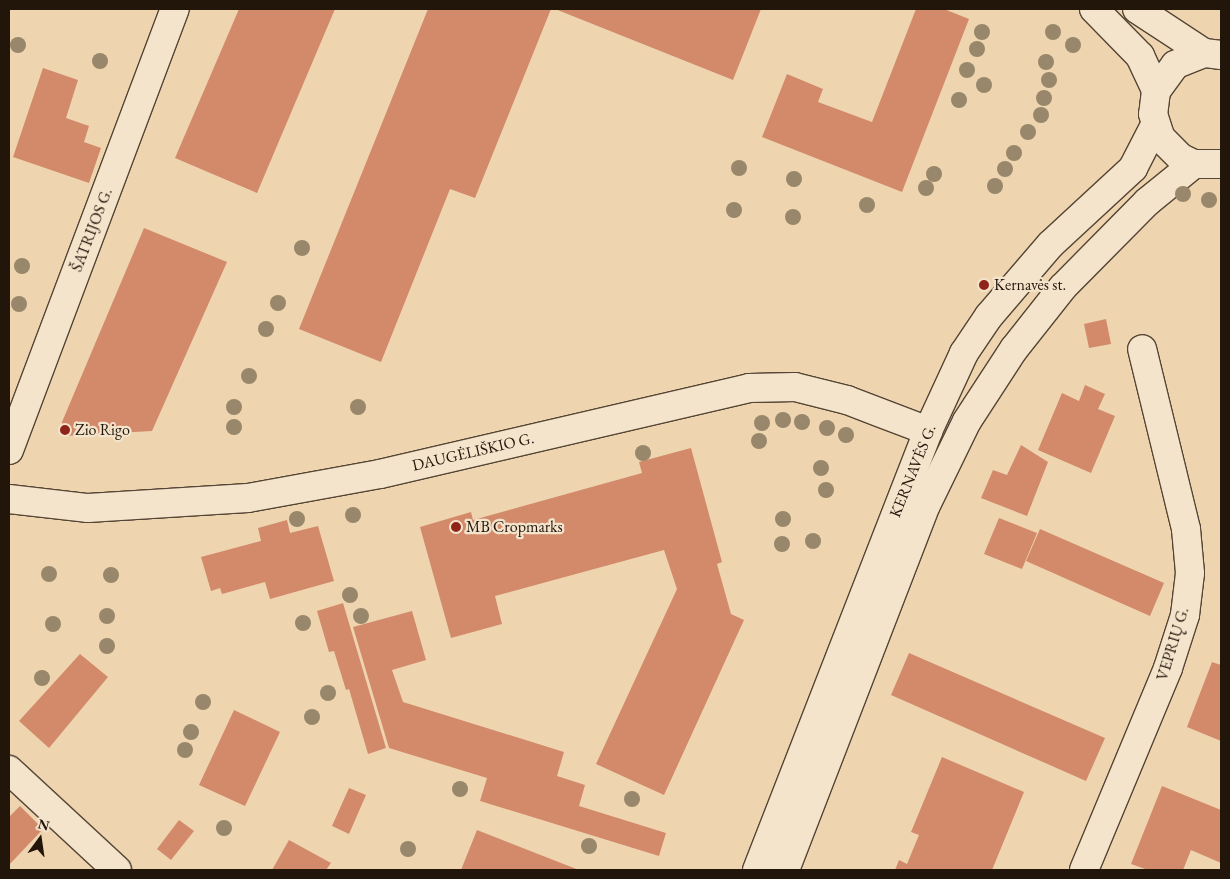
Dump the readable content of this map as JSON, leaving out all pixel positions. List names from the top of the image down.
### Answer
{
  "streets": {
    "street": [
      "ŠATRIJOS G.",
      "DAUGĖLIŠKIO G.",
      "KERNAVĖS G.",
      "VEPRIŲ G."
    ]
  },
  "crossings": [
    ["DAUGĖLIŠKIO G.", "KERNAVĖS G."]
  ],
  "places": ["Kernavės st.", "Zio Rigo", "MB Cropmarks"],
  "north": "top"
}
